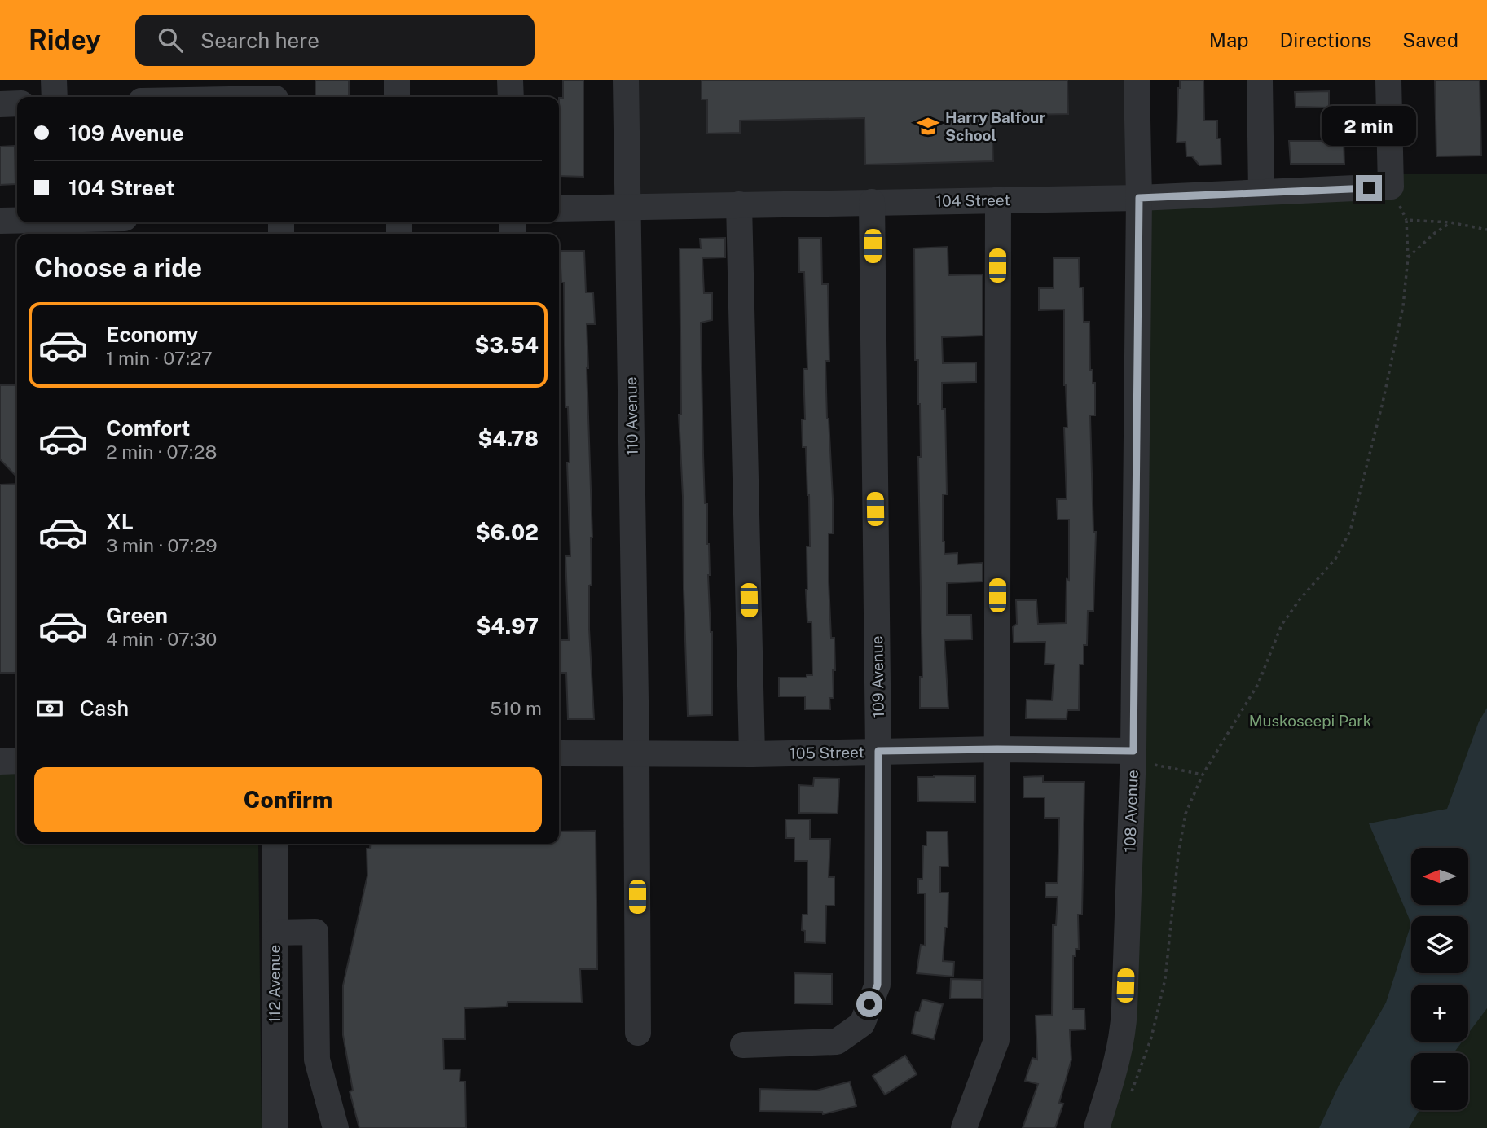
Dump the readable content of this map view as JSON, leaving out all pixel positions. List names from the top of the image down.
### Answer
{
  "streets": {
    "street": [
      "104 Street",
      "110 Avenue",
      "109 Avenue",
      "105 Street",
      "108 Avenue",
      "112 Avenue"
    ]
  },
  "crossings": [
    ["104 Street", "110 Avenue"],
    ["104 Street", "109 Avenue"],
    ["104 Street", "108 Avenue"],
    ["110 Avenue", "105 Street"],
    ["109 Avenue", "105 Street"],
    ["105 Street", "108 Avenue"]
  ],
  "parks": ["Muskoseepi Park"],
  "places": {
    "school or university": ["Harry Balfour School"]
  },
  "north": "left",
  "page": {
    "header": "Ridey",
    "search": "Search here",
    "nav": ["Map", "Directions", "Saved"],
    "banner": ["109 Avenue", "104 Street"],
    "bubble": "2 min",
    "heading": "Choose a ride",
    "list": [
      {
        "name": "Economy",
        "note": "1 min · 07:27",
        "value": "$3.54"
      },
      {
        "name": "Comfort",
        "note": "2 min · 07:28",
        "value": "$4.78"
      },
      {
        "name": "XL",
        "note": "3 min · 07:29",
        "value": "$6.02"
      },
      {
        "name": "Green",
        "note": "4 min · 07:30",
        "value": "$4.97"
      }
    ],
    "pay": ["Cash", "510 m"],
    "buttons": "Confirm",
    "map_buttons": ["+", "−"]
  }
}
